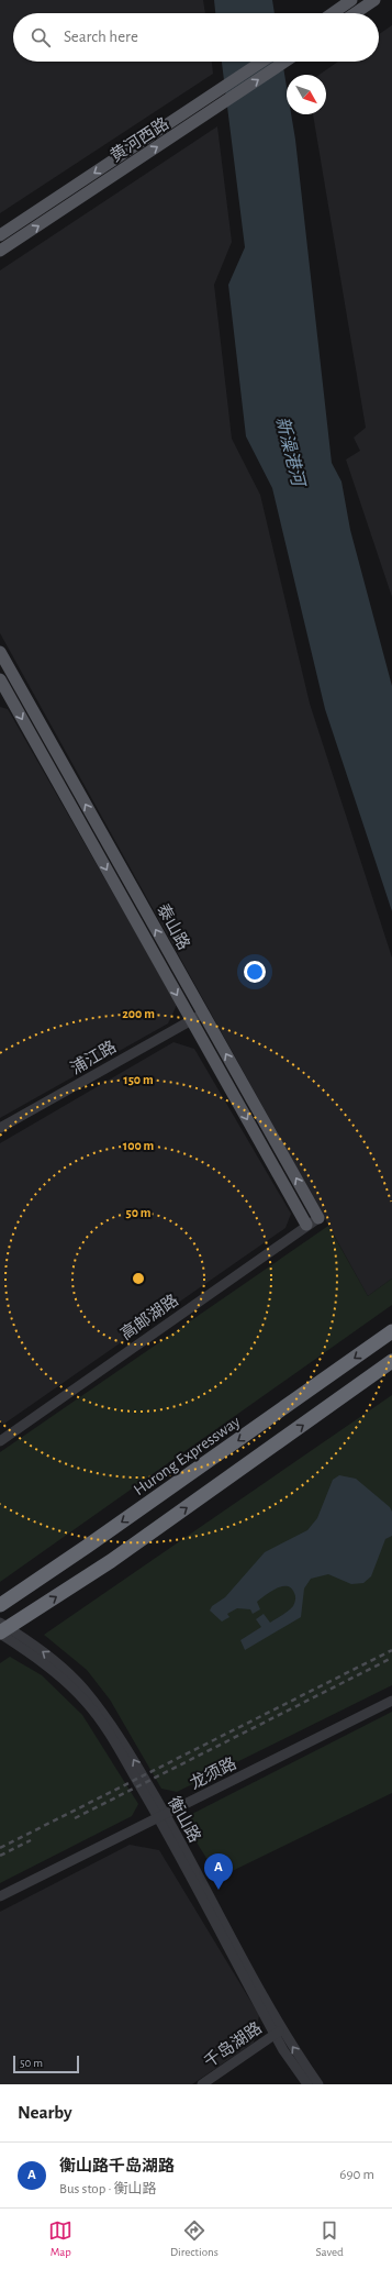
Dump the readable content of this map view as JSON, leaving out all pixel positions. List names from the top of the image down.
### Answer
{
  "streets": {
    "highway": ["Hurong Expressway"],
    "main road": ["黄河西路", "泰山路"],
    "street": [
      "浦江路",
      "高邮湖路",
      "龙须路",
      "衡山路",
      "千岛湖路"
    ]
  },
  "crossings": [
    ["泰山路", "浦江路"],
    ["泰山路", "高邮湖路"],
    ["龙须路", "衡山路"],
    ["衡山路", "千岛湖路"]
  ],
  "water": ["新澡港河"],
  "scale_bar": "50 m",
  "north": "bottom right",
  "page": {
    "search": "Search here",
    "pins": "A",
    "scale": "50 m",
    "heading": "Nearby",
    "list": [
      {
        "mark": "A",
        "name": "衡山路千岛湖路",
        "note": "Bus stop · 衡山路",
        "value": "690 m"
      }
    ],
    "nav": ["Map", "Directions", "Saved"]
  },
  "rings": [
    "200 m",
    "150 m",
    "100 m",
    "50 m"
  ]
}
